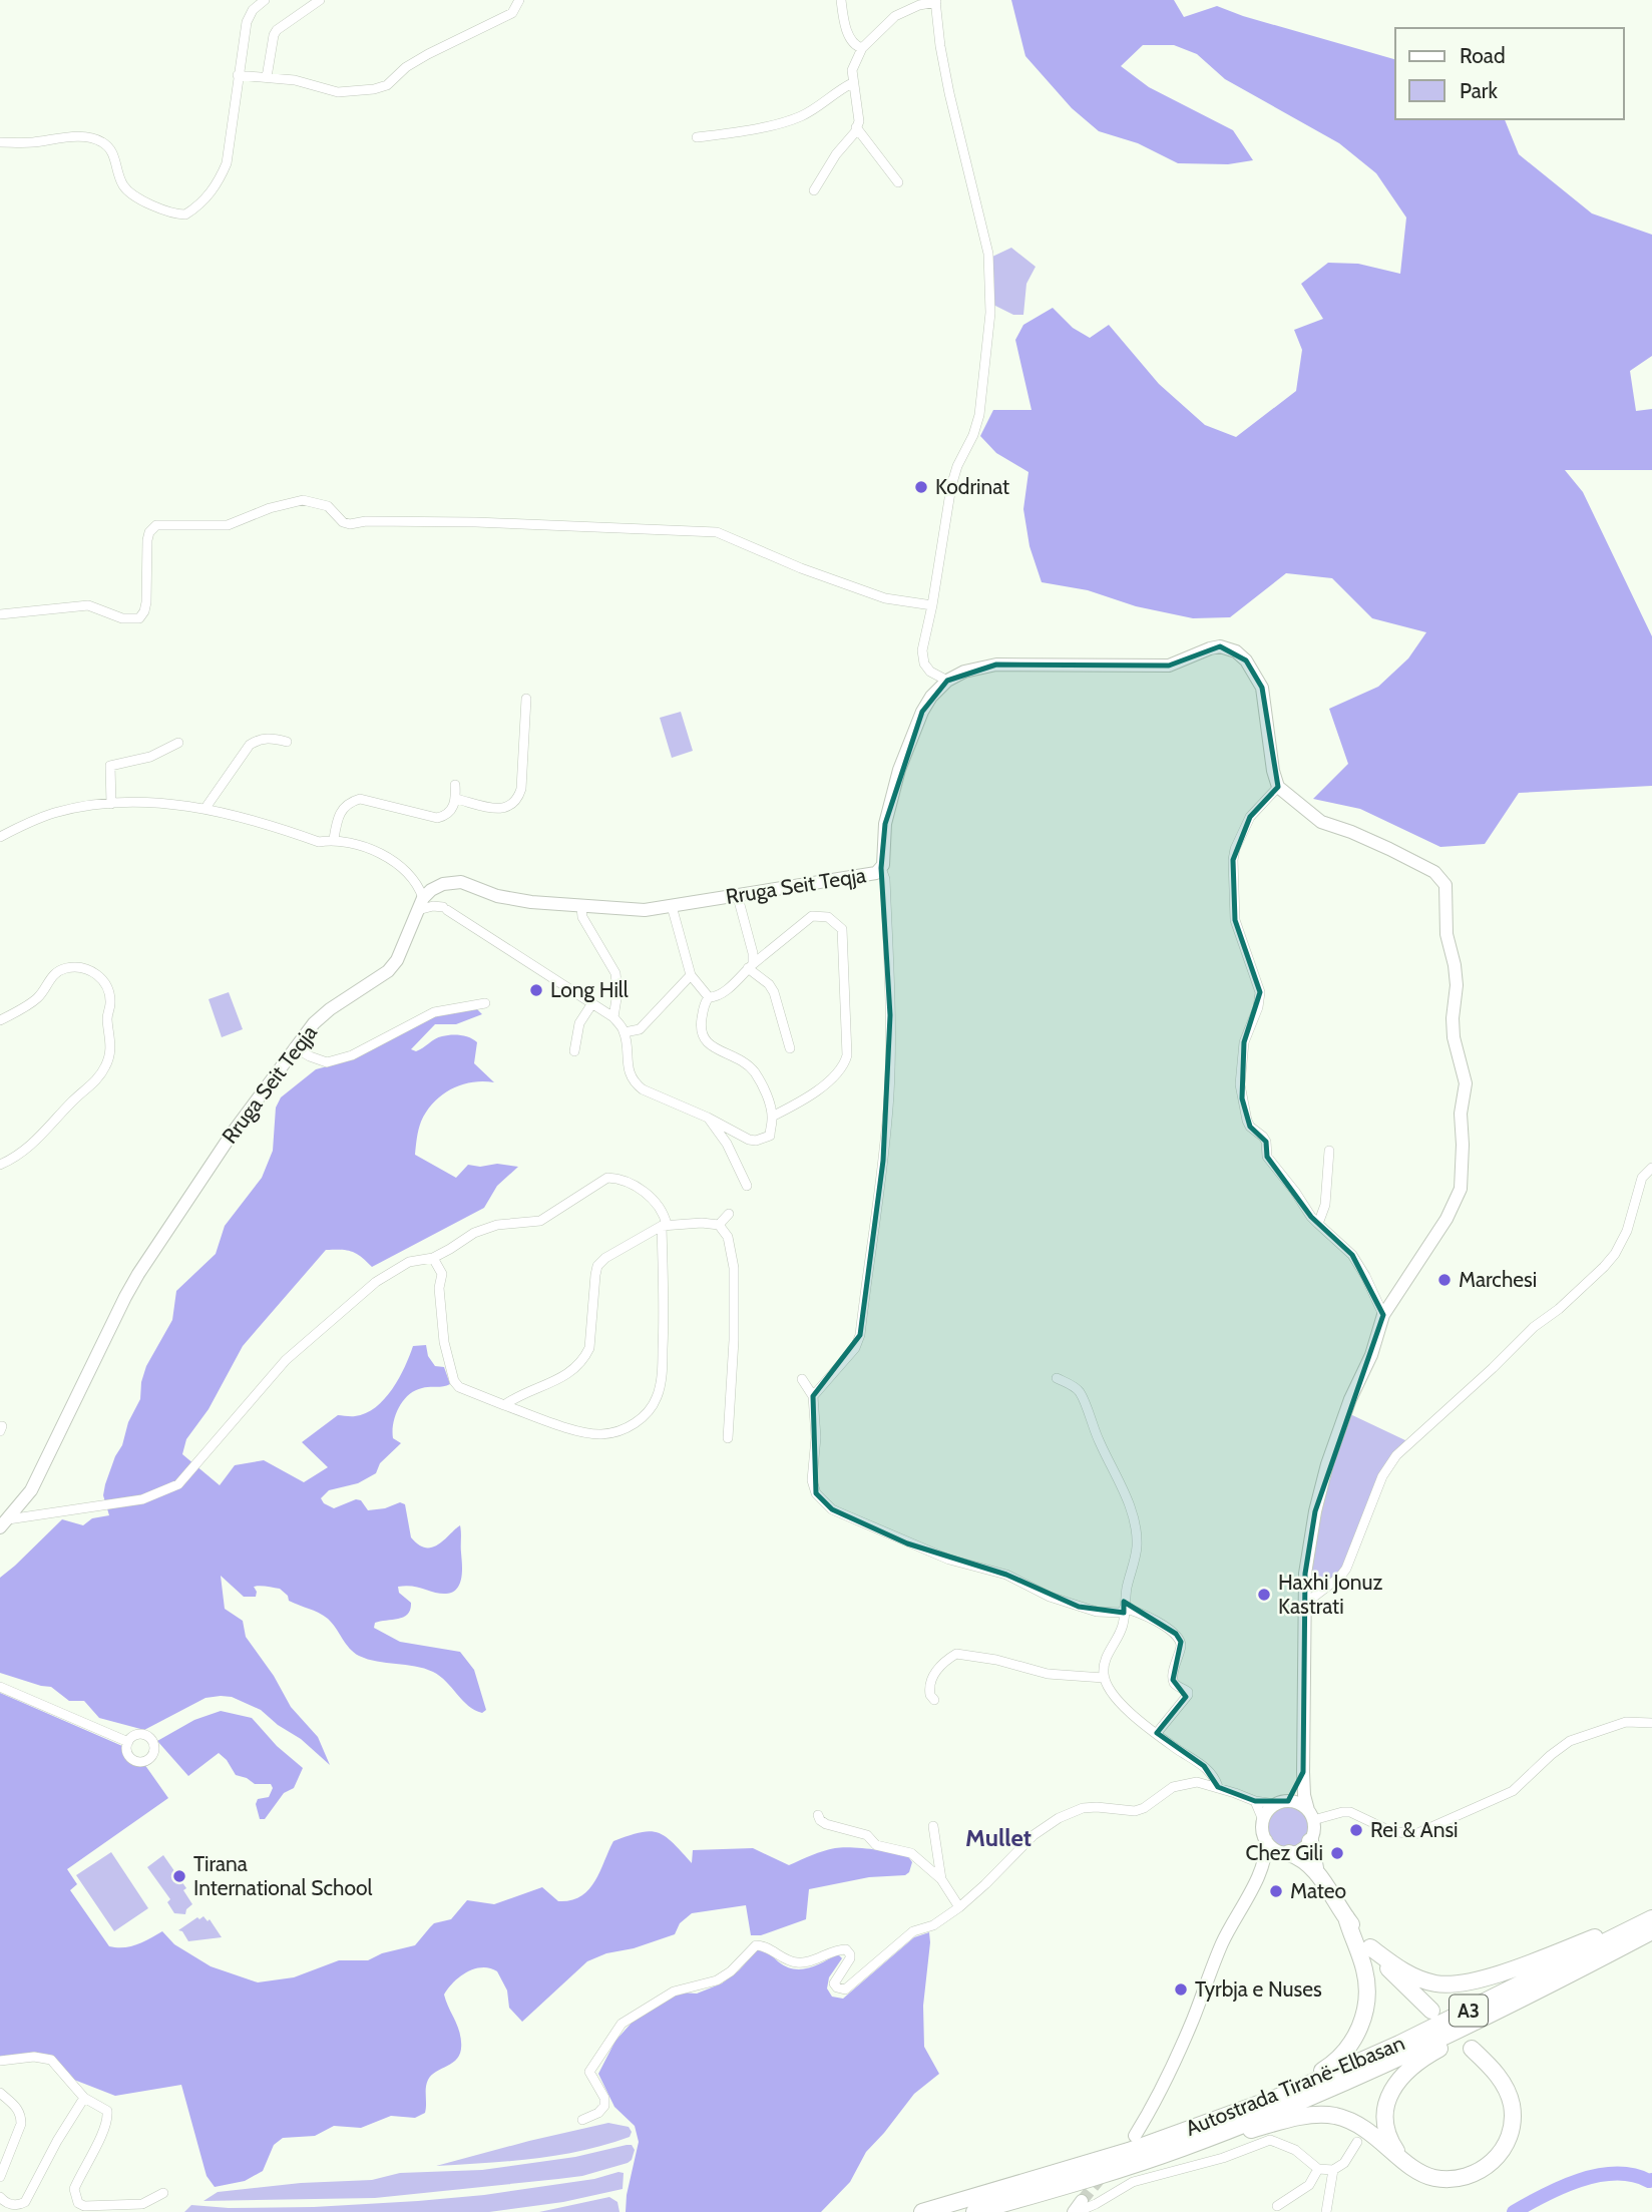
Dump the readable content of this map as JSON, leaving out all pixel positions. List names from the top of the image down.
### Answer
{
  "streets": {
    "highway": ["A3", "Autostrada Tiranë-Elbasan"],
    "main road": ["Rruga Seit Teqja"]
  },
  "crossings": [
    ["A3", "Autostrada Tiranë-Elbasan"]
  ],
  "districts": ["Mullet"],
  "places": [
    "Kodrinat",
    "Long Hill",
    "Marchesi",
    "Haxhi Jonuz Kastrati",
    "Rei & Ansi",
    "Chez Gili",
    "Tirana International School",
    "Mateo",
    "Tyrbja e Nuses"
  ],
  "legend": ["Road", "Park"]
}
